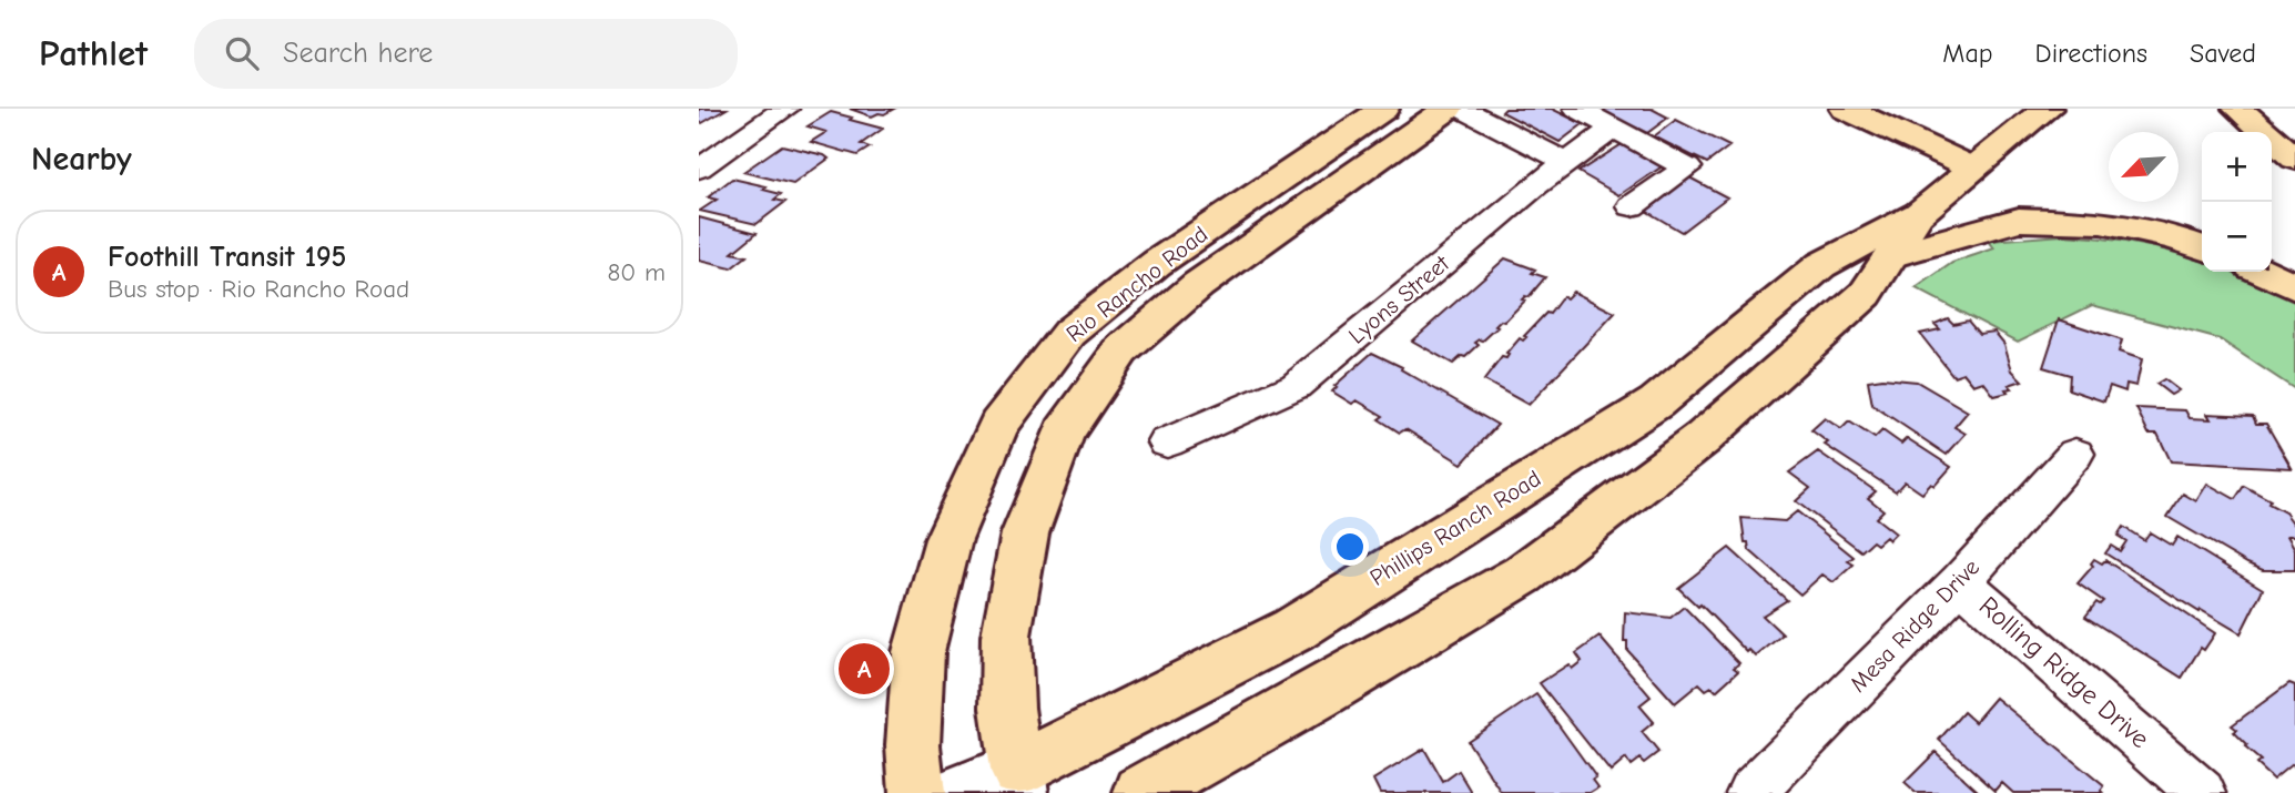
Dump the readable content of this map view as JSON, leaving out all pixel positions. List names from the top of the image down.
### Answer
{
  "streets": {
    "main road": ["Rio Rancho Road", "Phillips Ranch Road"],
    "street": ["Lyons Street", "Mesa Ridge Drive", "Rolling Ridge Drive"]
  },
  "crossings": [
    ["Rio Rancho Road", "Phillips Ranch Road"],
    ["Mesa Ridge Drive", "Rolling Ridge Drive"]
  ],
  "north": "bottom left",
  "page": {
    "header": "Pathlet",
    "search": "Search here",
    "nav": ["Map", "Directions", "Saved"],
    "heading": "Nearby",
    "map_buttons": ["+", "−"],
    "list": [
      {
        "mark": "A",
        "name": "Foothill Transit 195",
        "note": "Bus stop · Rio Rancho Road",
        "value": "80 m"
      }
    ],
    "pins": "A"
  }
}
